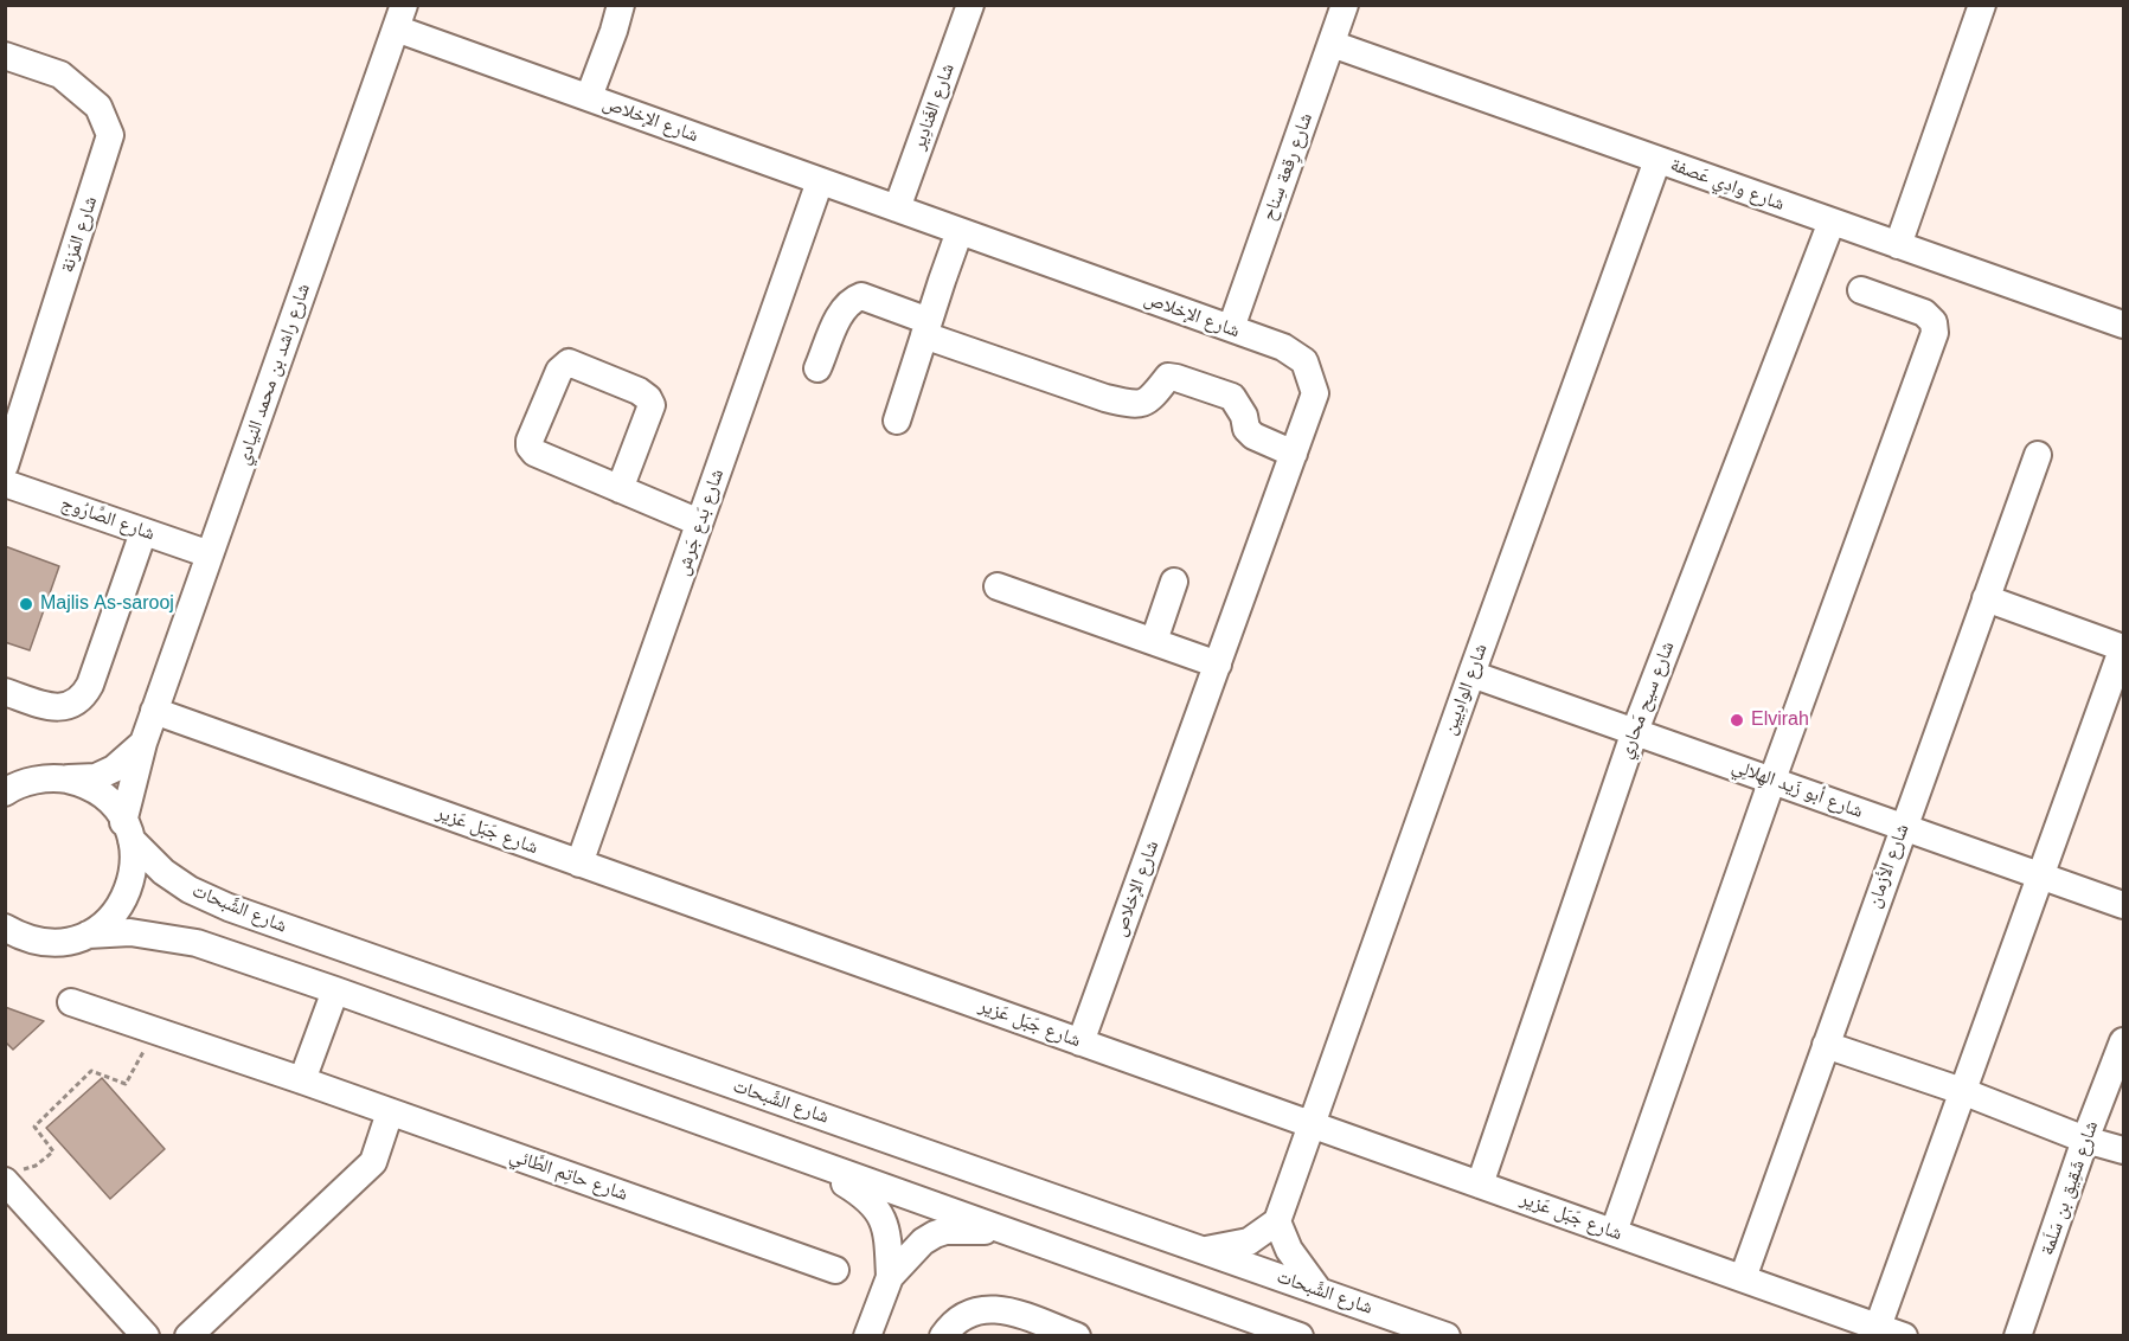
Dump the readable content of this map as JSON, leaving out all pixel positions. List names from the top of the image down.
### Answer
{
  "streets": {
    "street": [
      "شارع الغَنادِير",
      "شارع الإخلاص",
      "شارع رِقعة سِناح",
      "شارع وادِي عَصفة",
      "شارع المَزنة",
      "شارع راشد بن محمد النيادي",
      "شارع الصَّارُوج",
      "شارع بَدع جَرش",
      "شارع الوادِيين",
      "شارع سيح مَحاري",
      "شارع أبو زَيد الهِلالِي",
      "شارع جَبَل عَزير",
      "شارع الأزمان",
      "شارع الشَّبحات",
      "شارع حاتِم الطَّائي",
      "شارع شَقِيق بن سَلَمة"
    ]
  },
  "crossings": [
    ["شارع الغَنادِير", "شارع الإخلاص"],
    ["شارع الإخلاص", "شارع رِقعة سِناح"],
    ["شارع الإخلاص", "شارع راشد بن محمد النيادي"],
    ["شارع الإخلاص", "شارع بَدع جَرش"],
    ["شارع الإخلاص", "شارع جَبَل عَزير"],
    ["شارع رِقعة سِناح", "شارع وادِي عَصفة"],
    ["شارع وادِي عَصفة", "شارع الوادِيين"],
    ["شارع وادِي عَصفة", "شارع سيح مَحاري"],
    ["شارع راشد بن محمد النيادي", "شارع الصَّارُوج"],
    ["شارع راشد بن محمد النيادي", "شارع جَبَل عَزير"],
    ["شارع راشد بن محمد النيادي", "شارع الشَّبحات"],
    ["شارع بَدع جَرش", "شارع جَبَل عَزير"],
    ["شارع الوادِيين", "شارع أبو زَيد الهِلالِي"],
    ["شارع الوادِيين", "شارع جَبَل عَزير"],
    ["شارع سيح مَحاري", "شارع أبو زَيد الهِلالِي"],
    ["شارع سيح مَحاري", "شارع جَبَل عَزير"],
    ["شارع أبو زَيد الهِلالِي", "شارع الأزمان"],
    ["شارع جَبَل عَزير", "شارع الأزمان"]
  ],
  "places": ["Majlis As-sarooj", "Elvirah"]
}
